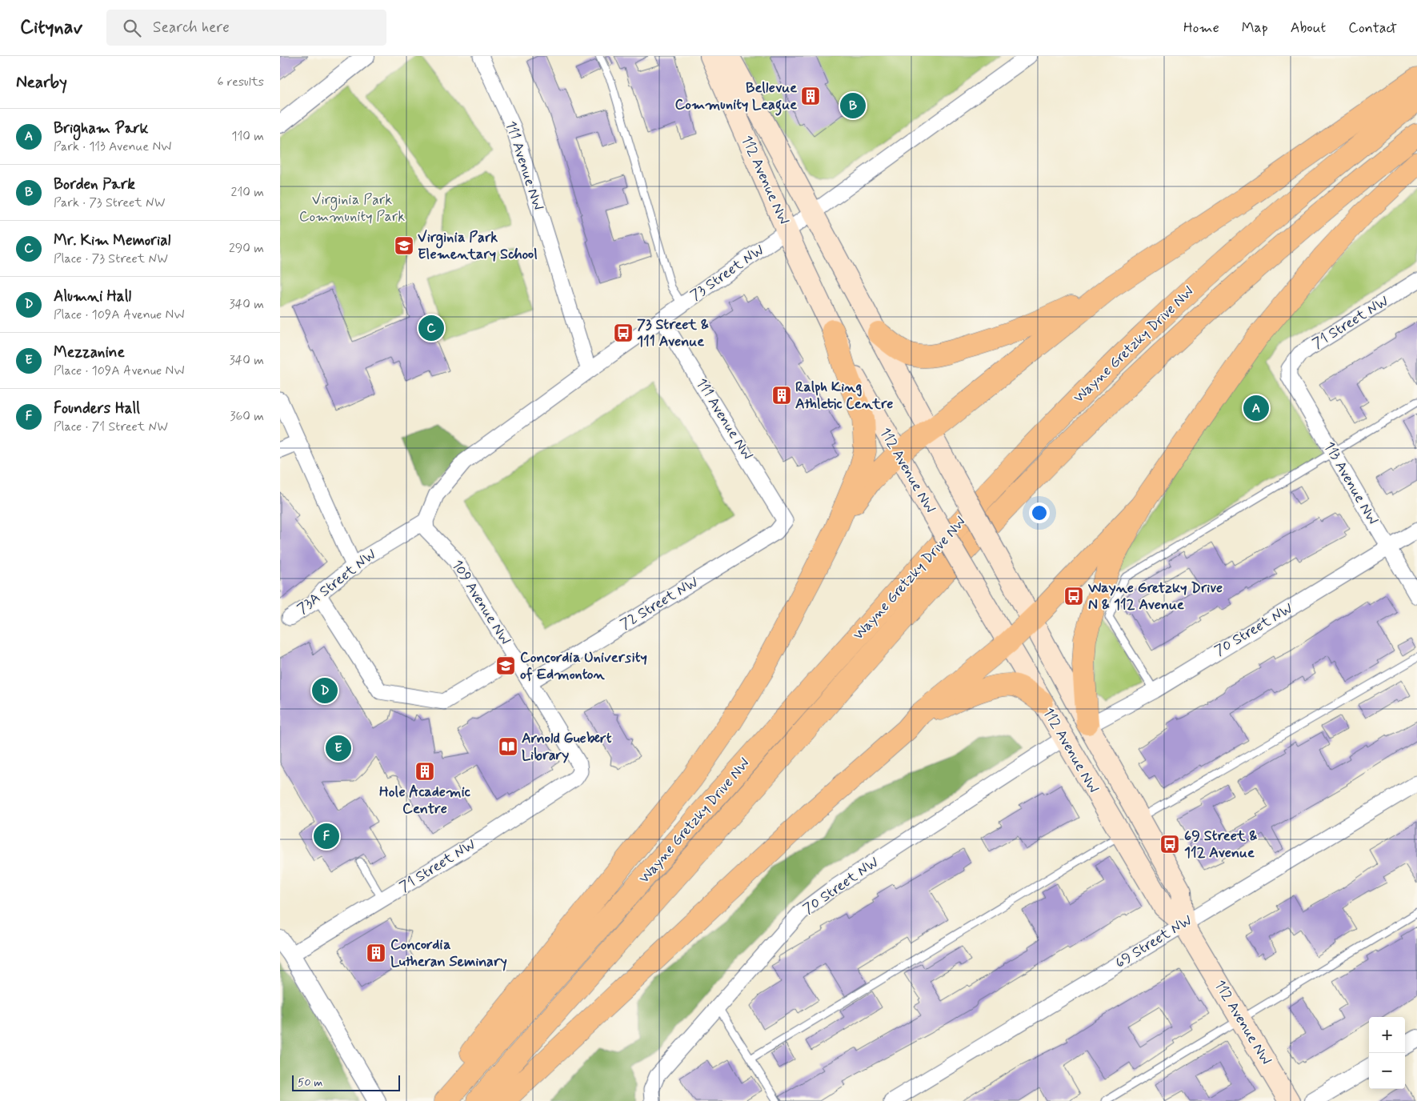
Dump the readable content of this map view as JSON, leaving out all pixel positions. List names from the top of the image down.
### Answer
{
  "streets": {
    "main road": ["112 Avenue NW", "Wayne Gretzky Drive NW"],
    "street": [
      "111 Avenue NW",
      "73 Street NW",
      "71 Street NW",
      "113 Avenue NW",
      "73A Street NW",
      "109 Avenue NW",
      "72 Street NW",
      "70 Street NW",
      "69 Street NW"
    ]
  },
  "crossings": [
    ["111 Avenue NW", "73 Street NW"],
    ["111 Avenue NW", "72 Street NW"],
    ["112 Avenue NW", "73 Street NW"],
    ["112 Avenue NW", "70 Street NW"],
    ["112 Avenue NW", "69 Street NW"],
    ["73 Street NW", "73A Street NW"],
    ["73 Street NW", "109 Avenue NW"],
    ["71 Street NW", "113 Avenue NW"],
    ["71 Street NW", "109 Avenue NW"],
    ["113 Avenue NW", "70 Street NW"],
    ["73A Street NW", "109 Avenue NW"],
    ["109 Avenue NW", "72 Street NW"]
  ],
  "parks": ["Virginia Park Community Park"],
  "places": {
    "building": [
      "Bellevue Community League",
      "Ralph King Athletic Centre",
      "Hole Academic Centre",
      "Concordia Lutheran Seminary"
    ],
    "school or university": ["Virginia Park Elementary School", "Concordia University of Edmonton"],
    "bus stop": ["73 Street & 111 Avenue", "Wayne Gretzky Drive N & 112 Avenue", "69 Street & 112 Avenue"],
    "library": ["Arnold Guebert Library"]
  },
  "scale_bar": "50 m",
  "page": {
    "header": "Citynav",
    "search": "Search here",
    "nav": [
      "Home",
      "Map",
      "About",
      "Contact"
    ],
    "heading": ["Nearby", "6 results"],
    "pins": [
      "B",
      "C",
      "A",
      "D",
      "E",
      "F"
    ],
    "list": [
      {
        "mark": "A",
        "name": "Brigham Park",
        "note": "Park · 113 Avenue NW",
        "value": "110 m"
      },
      {
        "mark": "B",
        "name": "Borden Park",
        "note": "Park · 73 Street NW",
        "value": "210 m"
      },
      {
        "mark": "C",
        "name": "Mr. Kim Memorial",
        "note": "Place · 73 Street NW",
        "value": "290 m"
      },
      {
        "mark": "D",
        "name": "Alumni Hall",
        "note": "Place · 109A Avenue NW",
        "value": "340 m"
      },
      {
        "mark": "E",
        "name": "Mezzanine",
        "note": "Place · 109A Avenue NW",
        "value": "340 m"
      },
      {
        "mark": "F",
        "name": "Founders Hall",
        "note": "Place · 71 Street NW",
        "value": "360 m"
      }
    ],
    "map_buttons": ["+", "−"],
    "scale": "50 m"
  }
}
